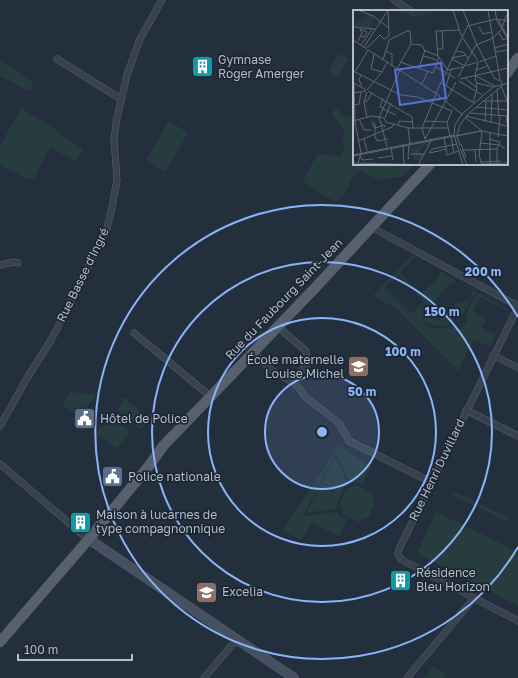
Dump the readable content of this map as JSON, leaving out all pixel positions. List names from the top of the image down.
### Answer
{
  "streets": {
    "main road": ["Rue du Faubourg Saint-Jean"],
    "street": ["Rue Basse d'Ingré", "Rue Henri Duvillard"]
  },
  "places": {
    "building": ["Gymnase Roger Amerger", "Maison à lucarnes de type compagnonnique", "Résidence Bleu Horizon"],
    "school or university": ["École maternelle Louise Michel", "Excelia"],
    "public building": ["Hôtel de Police", "Police nationale"]
  },
  "scale_bar": "100 m",
  "rings": [
    "200 m",
    "150 m",
    "100 m",
    "50 m"
  ]
}
